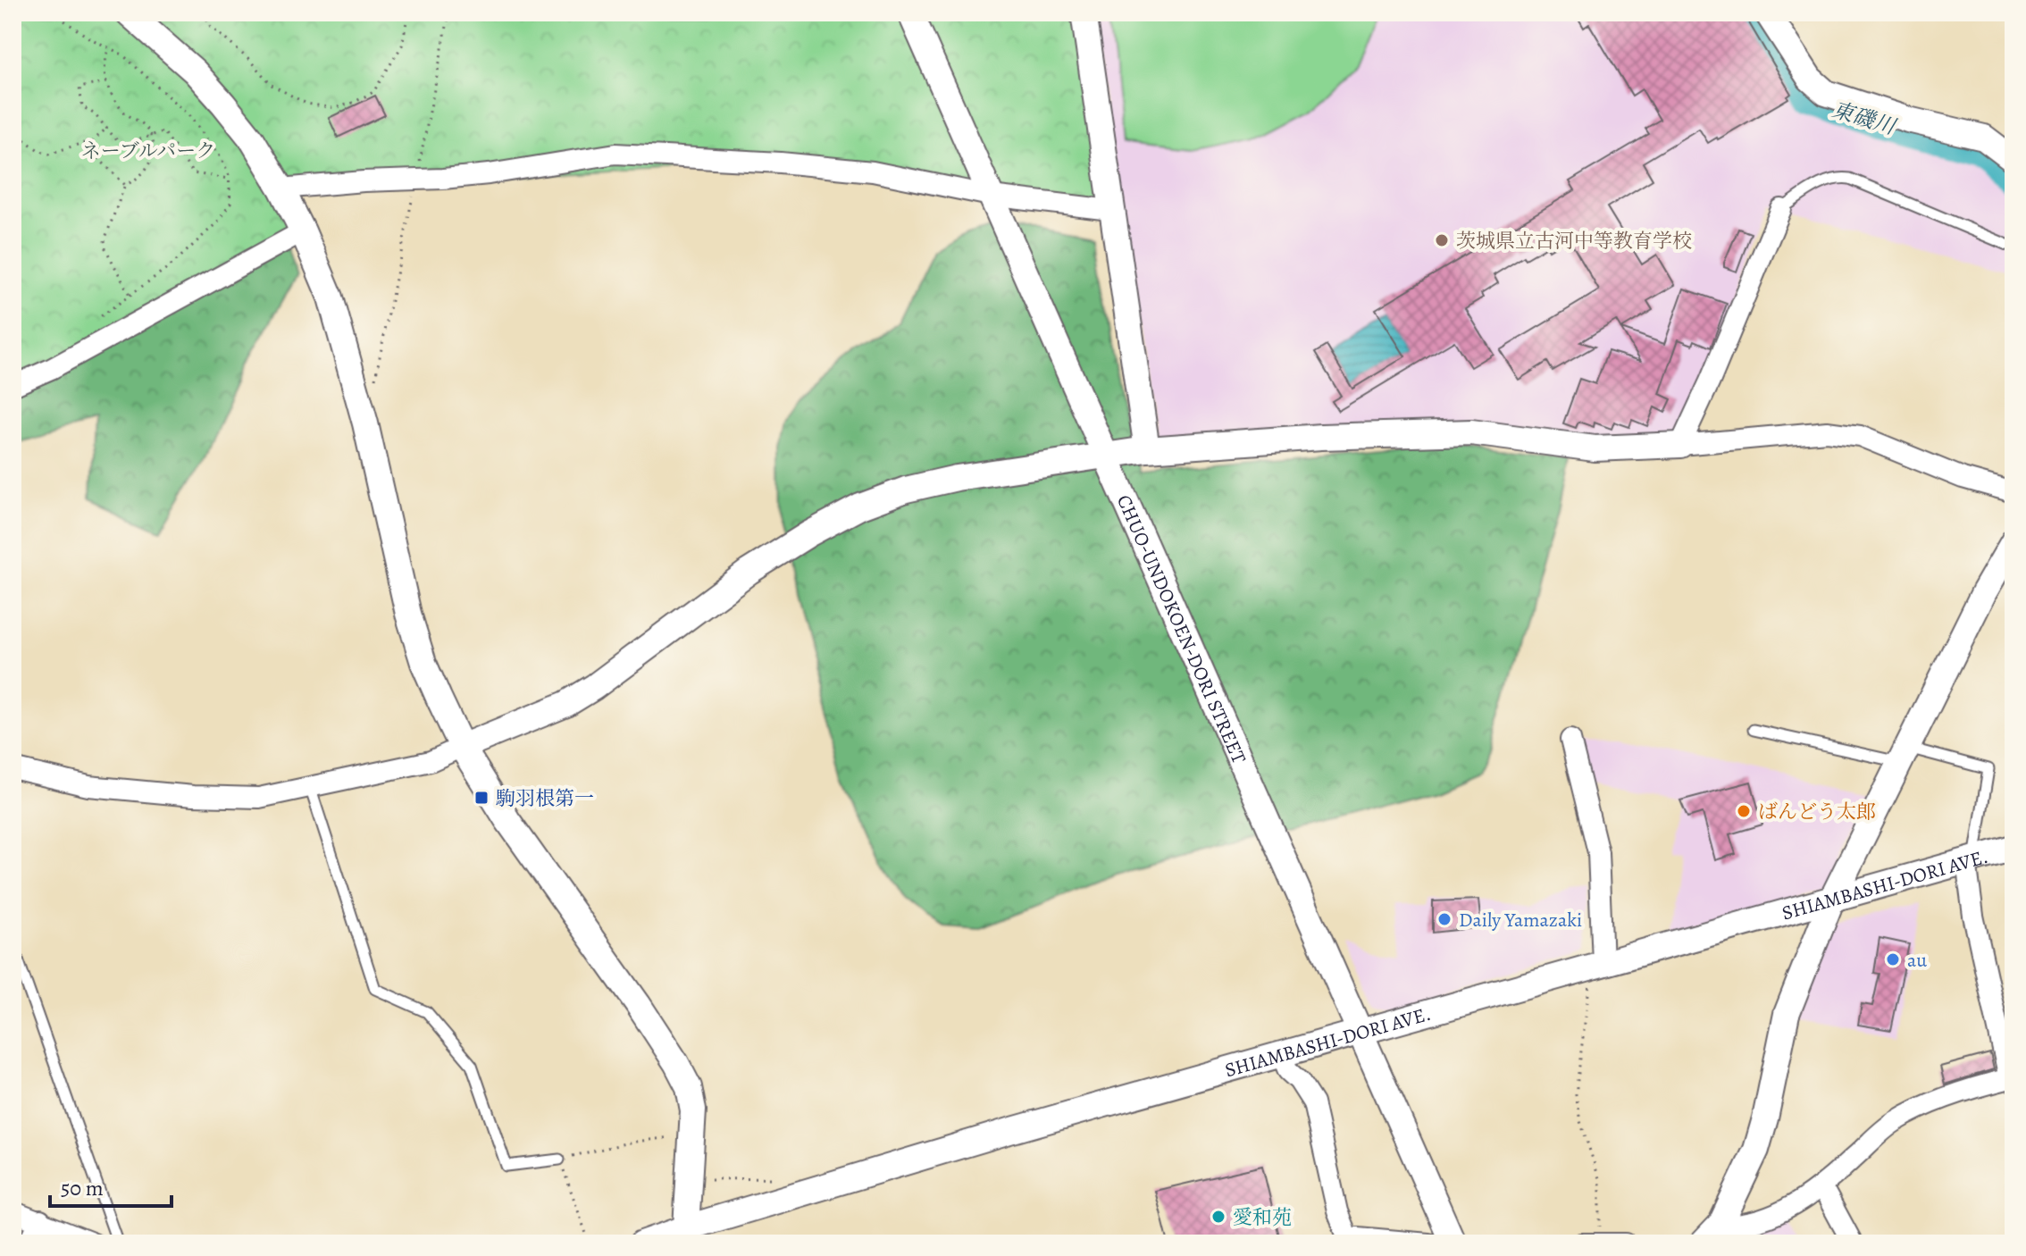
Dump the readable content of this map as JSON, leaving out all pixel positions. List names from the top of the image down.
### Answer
{
  "streets": {
    "street": ["CHUO-UNDOKOEN-DORI STREET", "SHIAMBASHI-DORI AVE."]
  },
  "crossings": [
    ["CHUO-UNDOKOEN-DORI STREET", "SHIAMBASHI-DORI AVE."]
  ],
  "water": ["東磯川"],
  "parks": ["ネーブルパーク"],
  "places": {
    "other": [
      "茨城県立古河中等教育学校",
      "ばんどう太郎",
      "Daily Yamazaki",
      "au",
      "愛和苑"
    ],
    "transit": ["駒羽根第一"]
  },
  "scale_bar": "50 m"
}
